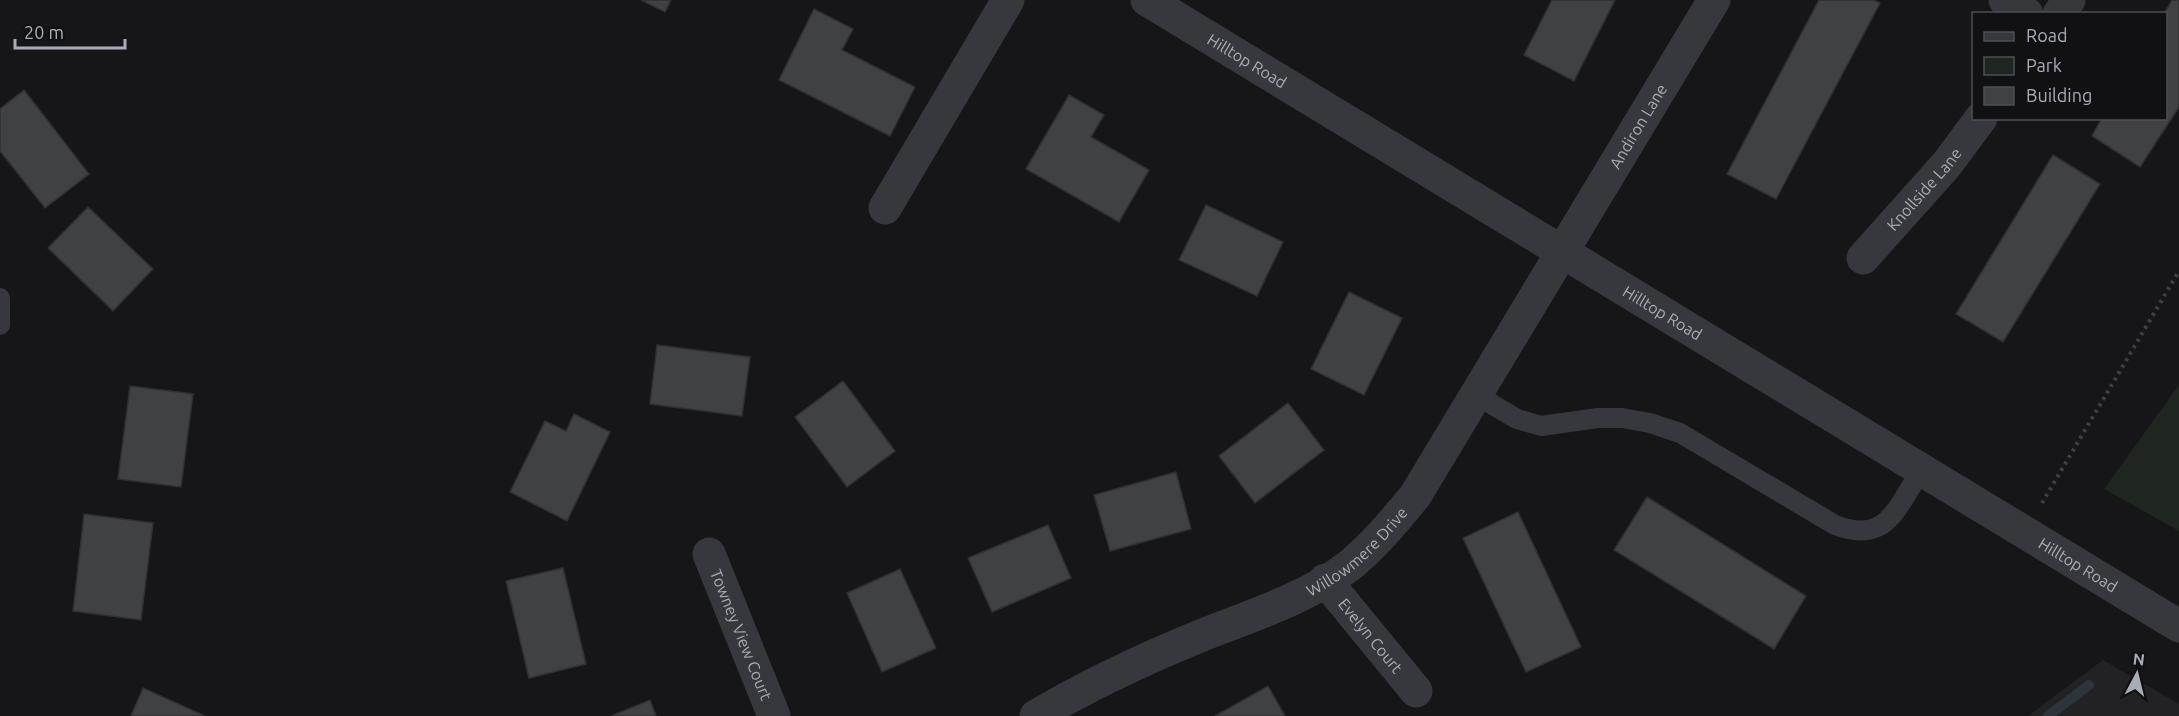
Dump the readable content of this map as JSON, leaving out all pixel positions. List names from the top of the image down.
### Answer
{
  "streets": {
    "street": [
      "Hilltop Road",
      "Andiron Lane",
      "Knollside Lane",
      "Willowmere Drive",
      "Towney View Court",
      "Evelyn Court"
    ]
  },
  "crossings": [
    ["Hilltop Road", "Andiron Lane"],
    ["Hilltop Road", "Willowmere Drive"],
    ["Andiron Lane", "Willowmere Drive"],
    ["Willowmere Drive", "Evelyn Court"]
  ],
  "legend": ["Road", "Park", "Building"],
  "scale_bar": "20 m",
  "north": "top"
}
